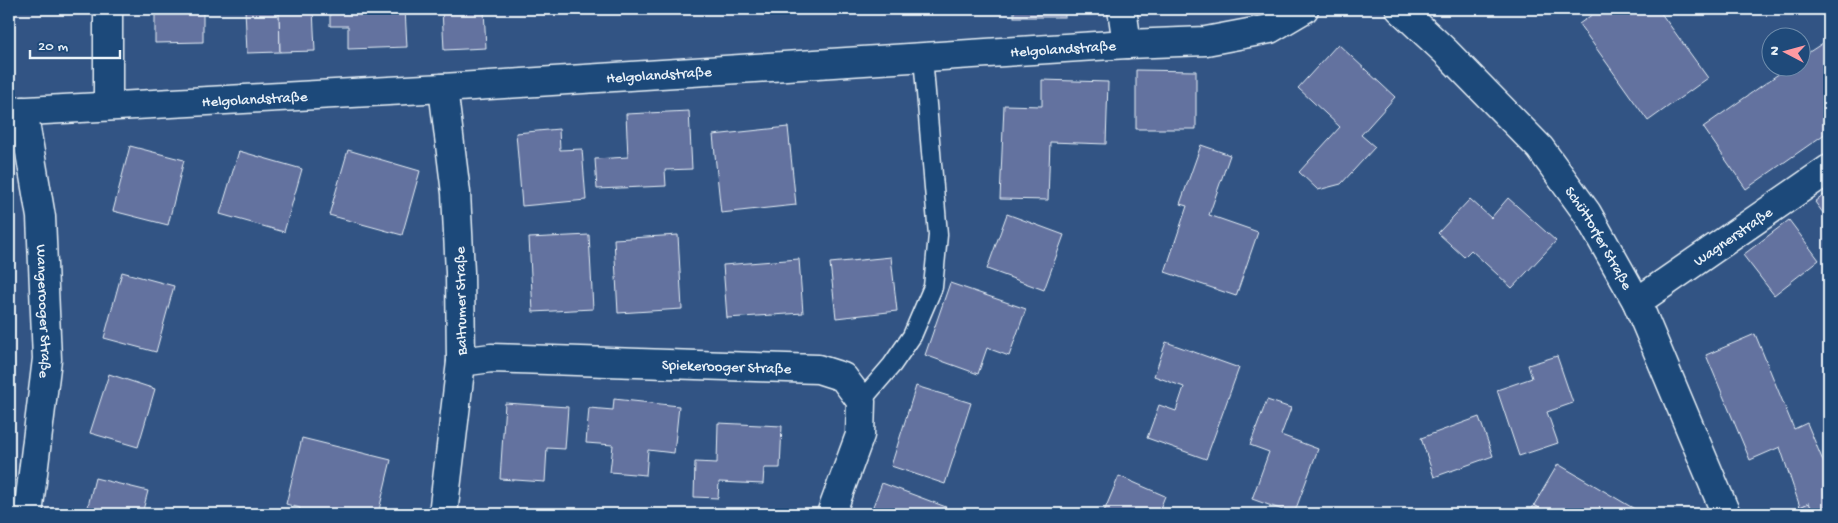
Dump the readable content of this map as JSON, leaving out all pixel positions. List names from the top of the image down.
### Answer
{
  "streets": {
    "street": [
      "Helgolandstraße",
      "Wagnerstraße",
      "Schüttorfer Straße",
      "Baltrumer Straße",
      "Wangerooger Straße",
      "Spiekerooger Straße"
    ]
  },
  "crossings": [
    ["Helgolandstraße", "Baltrumer Straße"],
    ["Helgolandstraße", "Wangerooger Straße"],
    ["Wagnerstraße", "Schüttorfer Straße"],
    ["Baltrumer Straße", "Spiekerooger Straße"]
  ],
  "scale_bar": "20 m",
  "north": "left"
}
